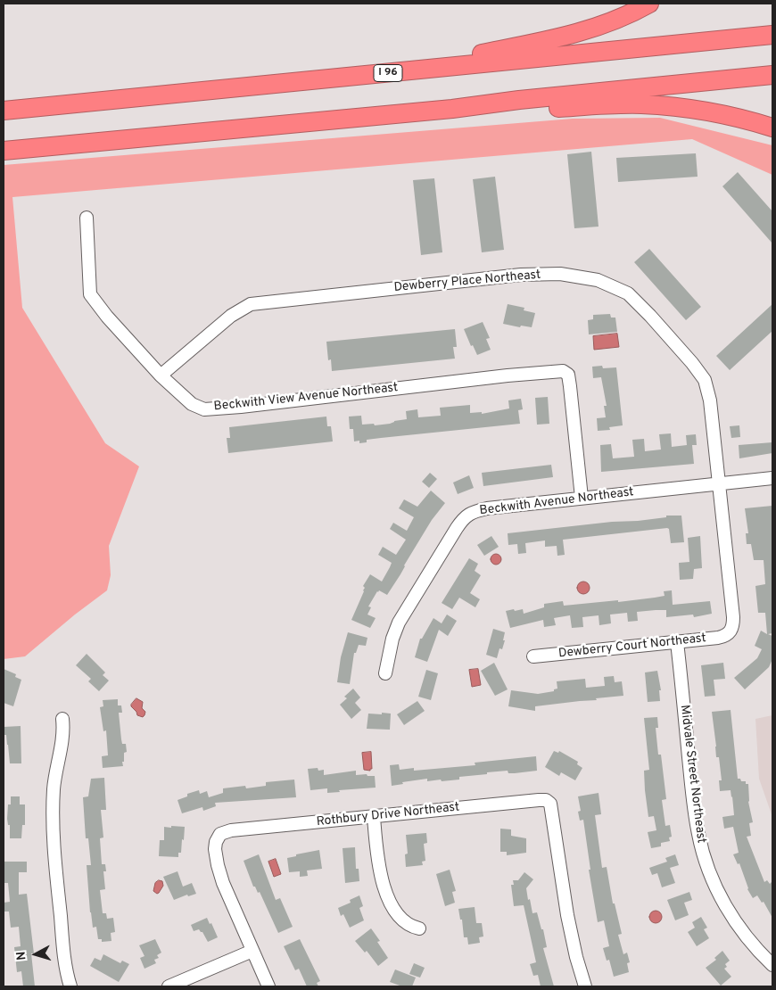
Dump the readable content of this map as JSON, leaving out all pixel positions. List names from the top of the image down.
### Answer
{
  "streets": {
    "highway": ["I 96"],
    "street": [
      "Dewberry Place Northeast",
      "Beckwith View Avenue Northeast",
      "Beckwith Avenue Northeast",
      "Dewberry Court Northeast",
      "Midvale Street Northeast",
      "Rothbury Drive Northeast"
    ]
  },
  "crossings": [
    ["Dewberry Place Northeast", "Beckwith View Avenue Northeast"],
    ["Dewberry Place Northeast", "Beckwith Avenue Northeast"],
    ["Dewberry Place Northeast", "Dewberry Court Northeast"],
    ["Beckwith View Avenue Northeast", "Beckwith Avenue Northeast"],
    ["Dewberry Court Northeast", "Midvale Street Northeast"]
  ],
  "north": "left"
}
